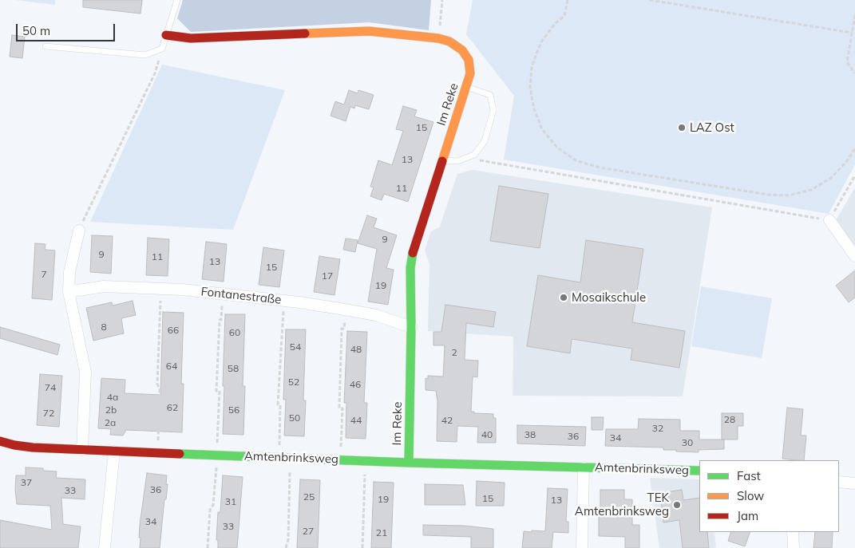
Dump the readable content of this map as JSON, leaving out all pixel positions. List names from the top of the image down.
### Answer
{
  "streets": {
    "street": ["Im Reke", "Fontanestraße", "Amtenbrinksweg"]
  },
  "crossings": [
    ["Im Reke", "Fontanestraße"],
    ["Im Reke", "Amtenbrinksweg"]
  ],
  "places": ["LAZ Ost", "Mosaikschule", "TEK Amtenbrinksweg"],
  "house_numbers": [
    "15",
    "13",
    "11",
    "9",
    "9",
    "11",
    "13",
    "15",
    "7",
    "17",
    "19",
    "8",
    "66",
    "60",
    "54",
    "48",
    "2",
    "64",
    "58",
    "52",
    "46",
    "74",
    "4a",
    "62",
    "2b",
    "56",
    "72",
    "50",
    "28",
    "44",
    "42",
    "2a",
    "32",
    "40",
    "38",
    "36",
    "34",
    "30",
    "37",
    "36",
    "33",
    "25",
    "15",
    "19",
    "13",
    "31",
    "34",
    "33",
    "27",
    "21"
  ],
  "legend": ["Fast", "Slow", "Jam"],
  "scale_bar": "50 m"
}
